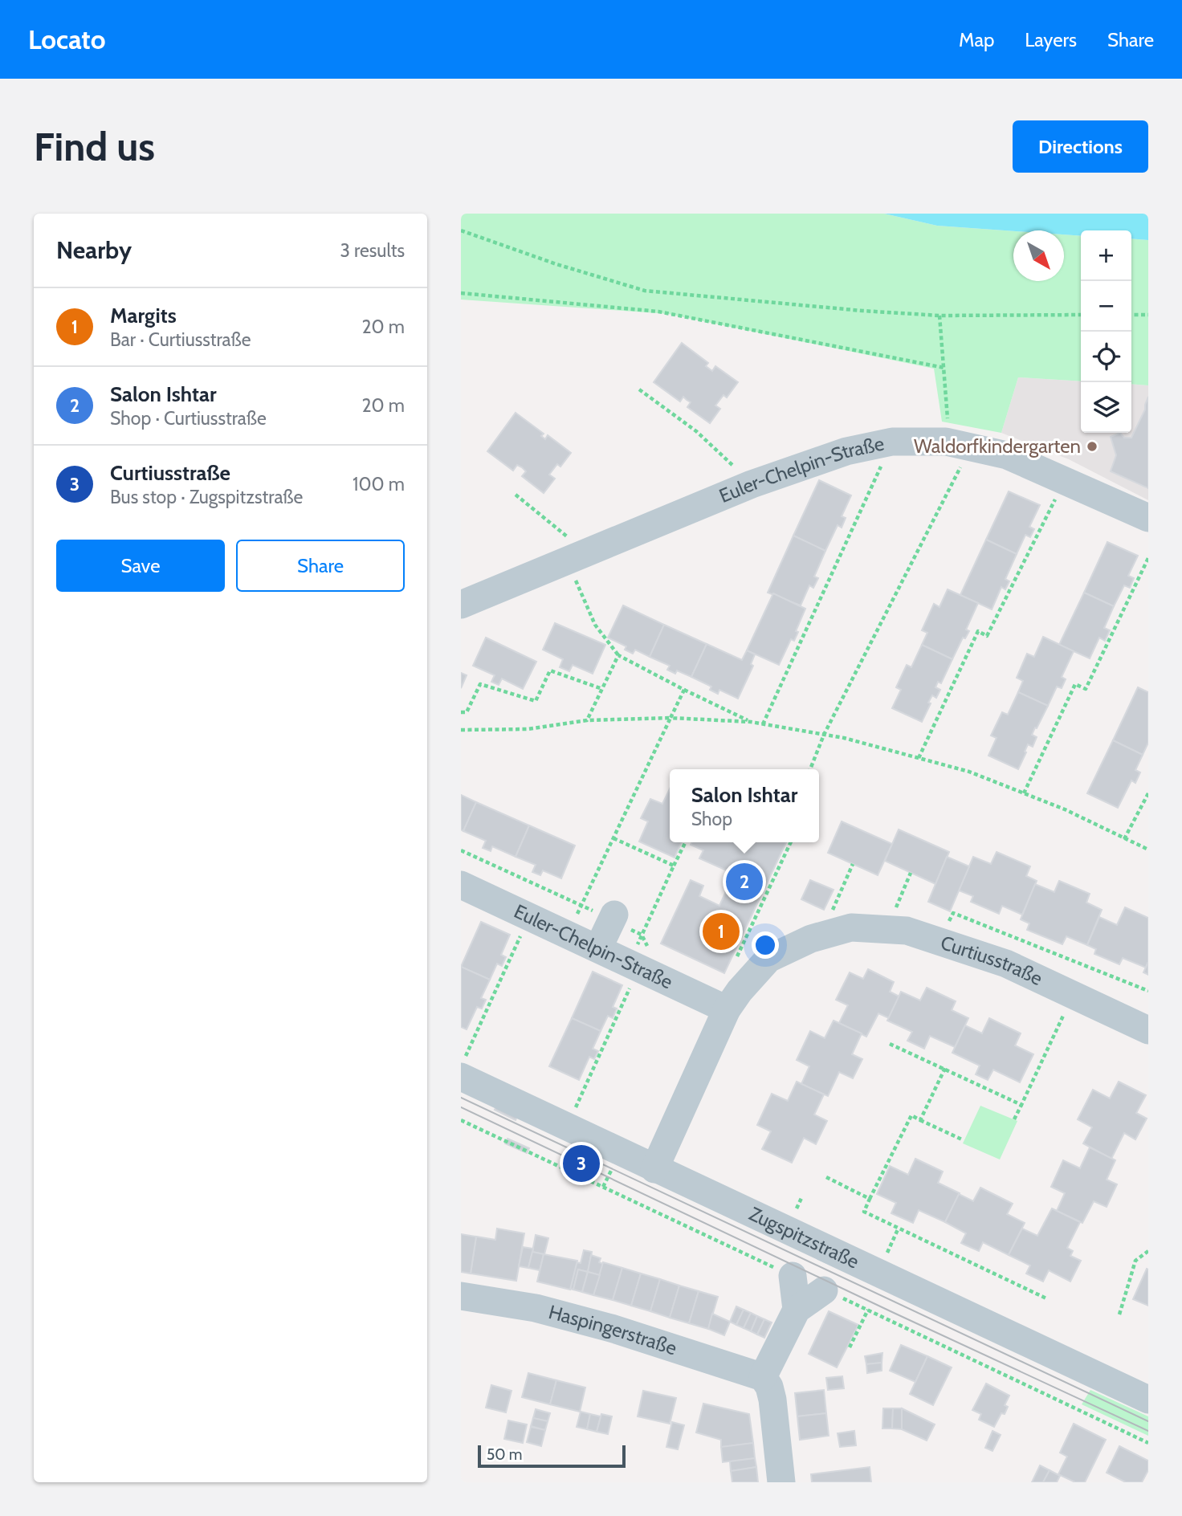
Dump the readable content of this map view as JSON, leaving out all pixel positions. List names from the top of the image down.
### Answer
{
  "streets": {
    "street": [
      "Euler-Chelpin-Straße",
      "Curtiusstraße",
      "Zugspitzstraße",
      "Haspingerstraße"
    ]
  },
  "crossings": [
    ["Euler-Chelpin-Straße", "Curtiusstraße"],
    ["Curtiusstraße", "Zugspitzstraße"]
  ],
  "places": ["Waldorfkindergarten"],
  "scale_bar": "50 m",
  "north": "bottom right",
  "page": {
    "header": "Locato",
    "nav": ["Map", "Layers", "Share"],
    "buttons": [
      "Directions",
      ["Save", "Share"]
    ],
    "title": "Find us",
    "heading": ["Nearby", "3 results"],
    "map_buttons": ["+", "−"],
    "list": [
      {
        "mark": "1",
        "name": "Margits",
        "note": "Bar · Curtiusstraße",
        "value": "20 m"
      },
      {
        "mark": "2",
        "name": "Salon Ishtar",
        "note": "Shop · Curtiusstraße",
        "value": "20 m"
      },
      {
        "mark": "3",
        "name": "Curtiusstraße",
        "note": "Bus stop · Zugspitzstraße",
        "value": "100 m"
      }
    ],
    "popup": ["Salon Ishtar", "Shop"],
    "pins": ["2", "1", "3"],
    "scale": "50 m"
  }
}
